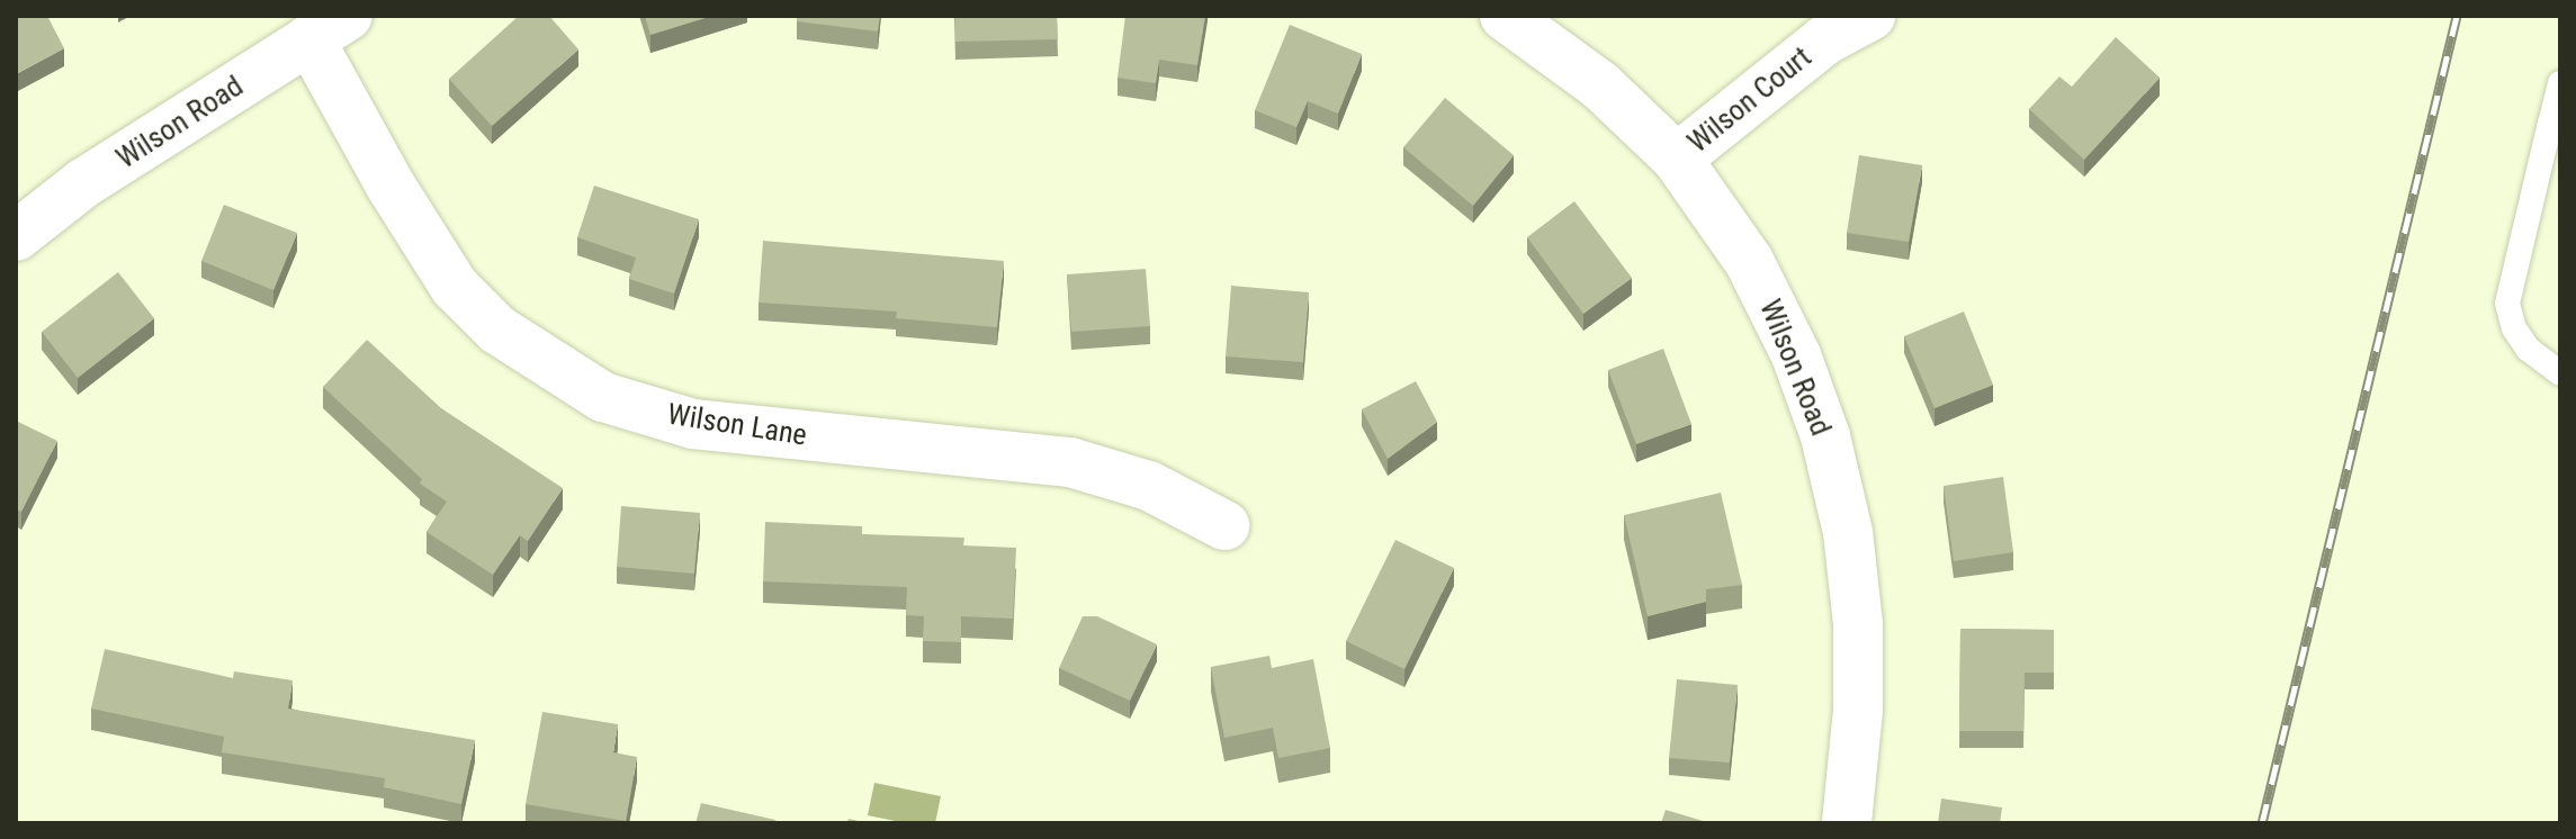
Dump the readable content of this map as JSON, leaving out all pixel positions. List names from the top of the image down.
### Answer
{
  "streets": {
    "street": ["Wilson Court", "Wilson Road", "Wilson Lane"]
  },
  "crossings": [
    ["Wilson Court", "Wilson Road"],
    ["Wilson Road", "Wilson Lane"]
  ]
}
